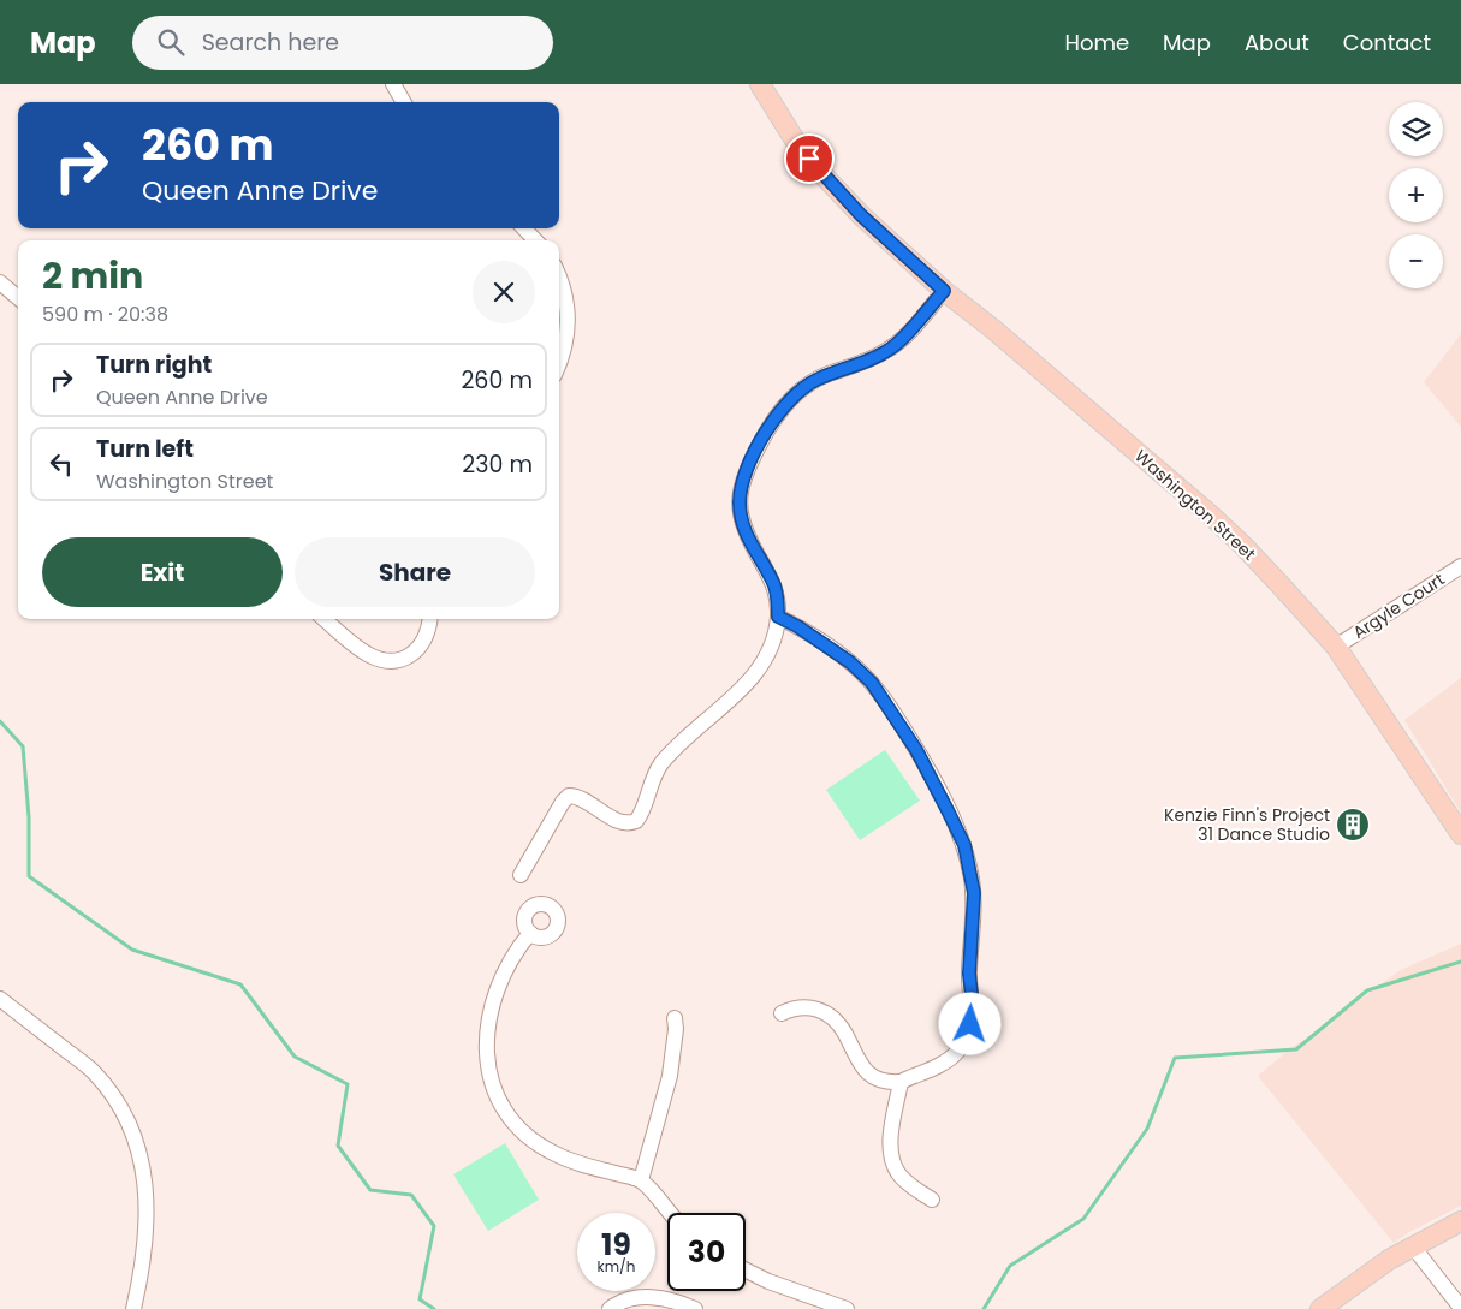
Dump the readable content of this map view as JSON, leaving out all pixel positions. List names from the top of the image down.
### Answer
{
  "streets": {
    "main road": ["Washington Street"],
    "street": ["Argyle Court"]
  },
  "crossings": [
    ["Washington Street", "Argyle Court"]
  ],
  "places": {
    "building": ["Kenzie Finn's Project 31 Dance Studio"]
  },
  "page": {
    "header": "Map",
    "search": "Search here",
    "nav": [
      "Home",
      "Map",
      "About",
      "Contact"
    ],
    "map_buttons": ["+", "−"],
    "turn": ["260 m", "Queen Anne Drive"],
    "heading": ["2 min", "590 m · 20:38"],
    "list": [
      {
        "name": "Turn right",
        "note": "Queen Anne Drive",
        "value": "260 m"
      },
      {
        "name": "Turn left",
        "note": "Washington Street",
        "value": "230 m"
      }
    ],
    "buttons": ["Exit", "Share"],
    "speed": "19 km/h",
    "limit": "30"
  }
}
